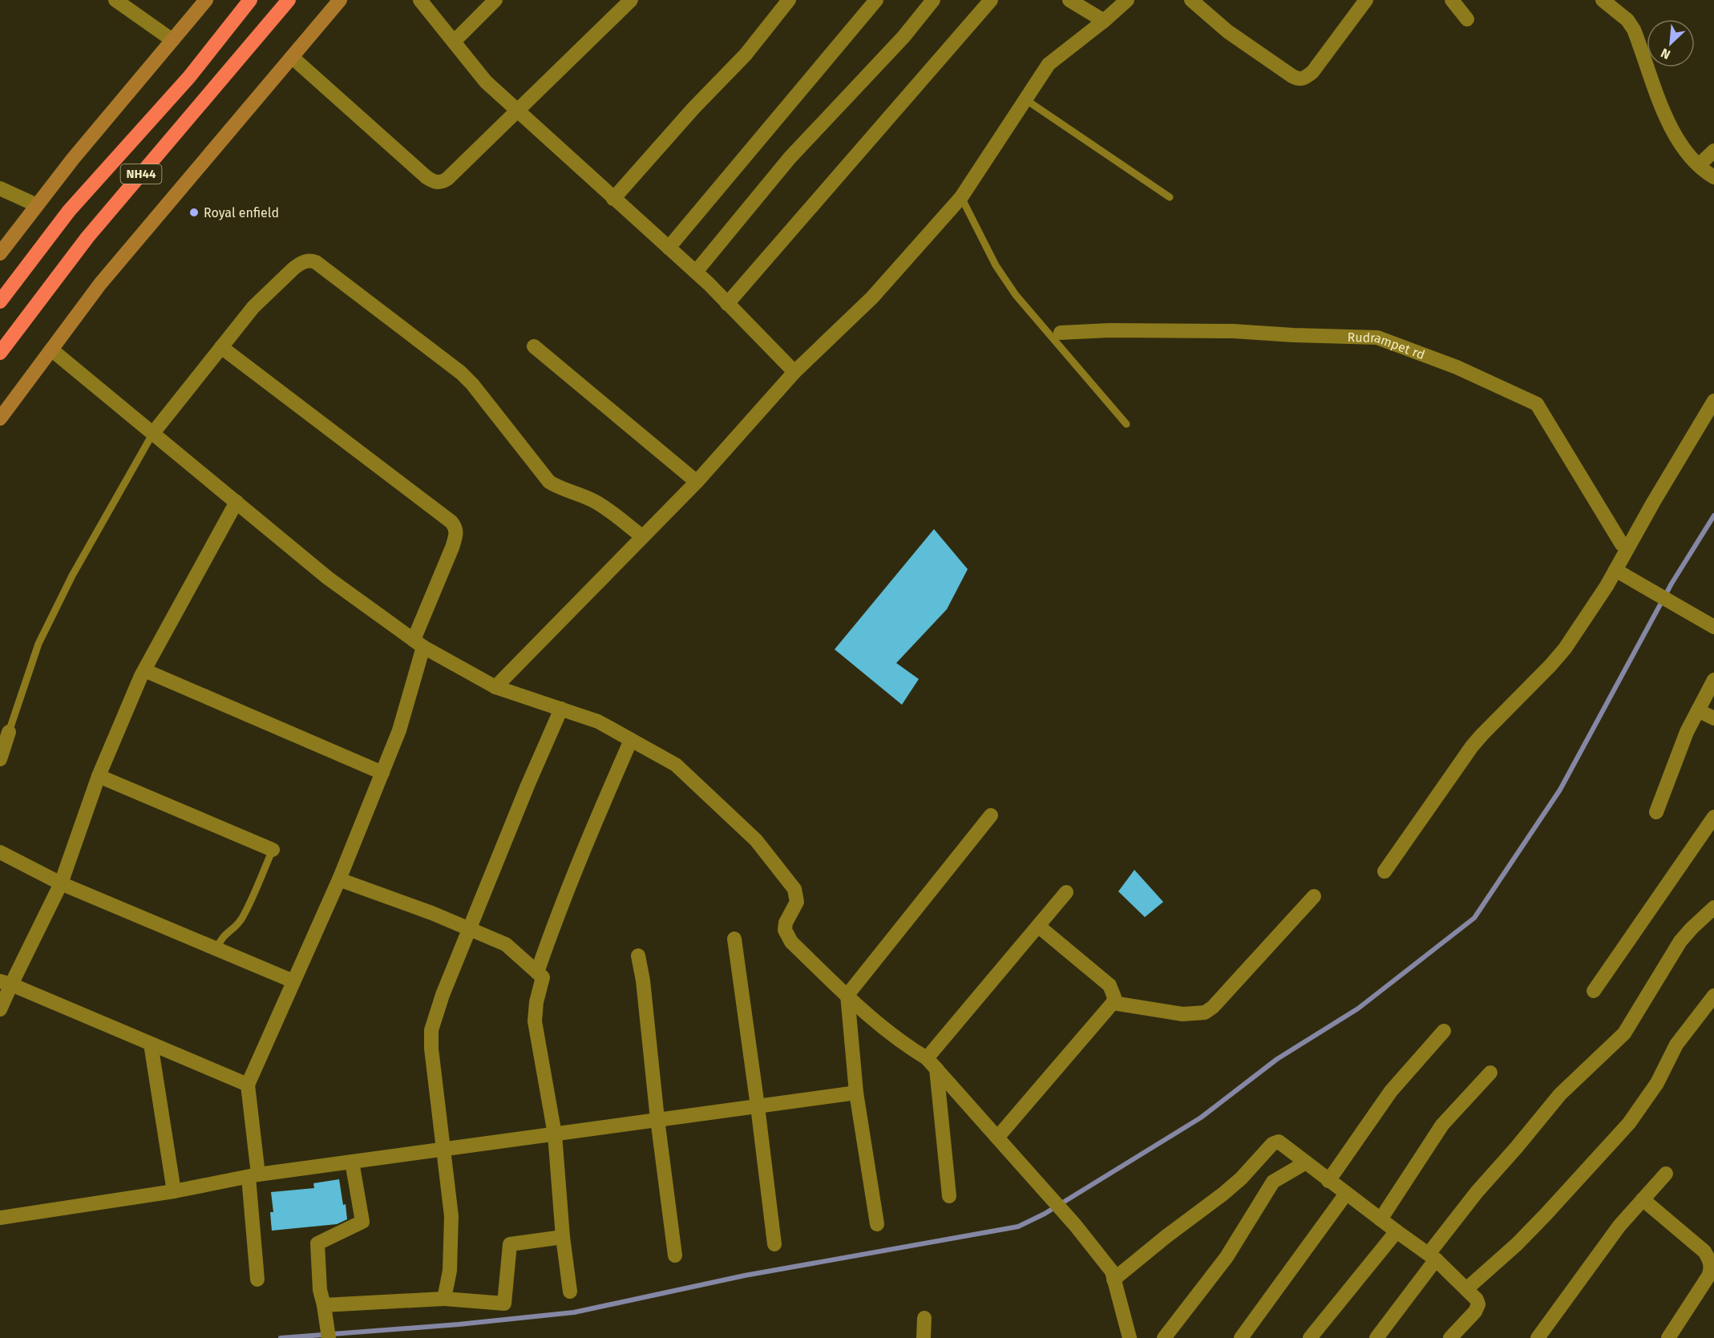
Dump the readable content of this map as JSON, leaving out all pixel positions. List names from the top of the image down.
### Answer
{
  "streets": {
    "highway": ["NH44"],
    "street": ["Rudrampet rd"]
  },
  "places": ["Royal enfield"],
  "north": "bottom left"
}
